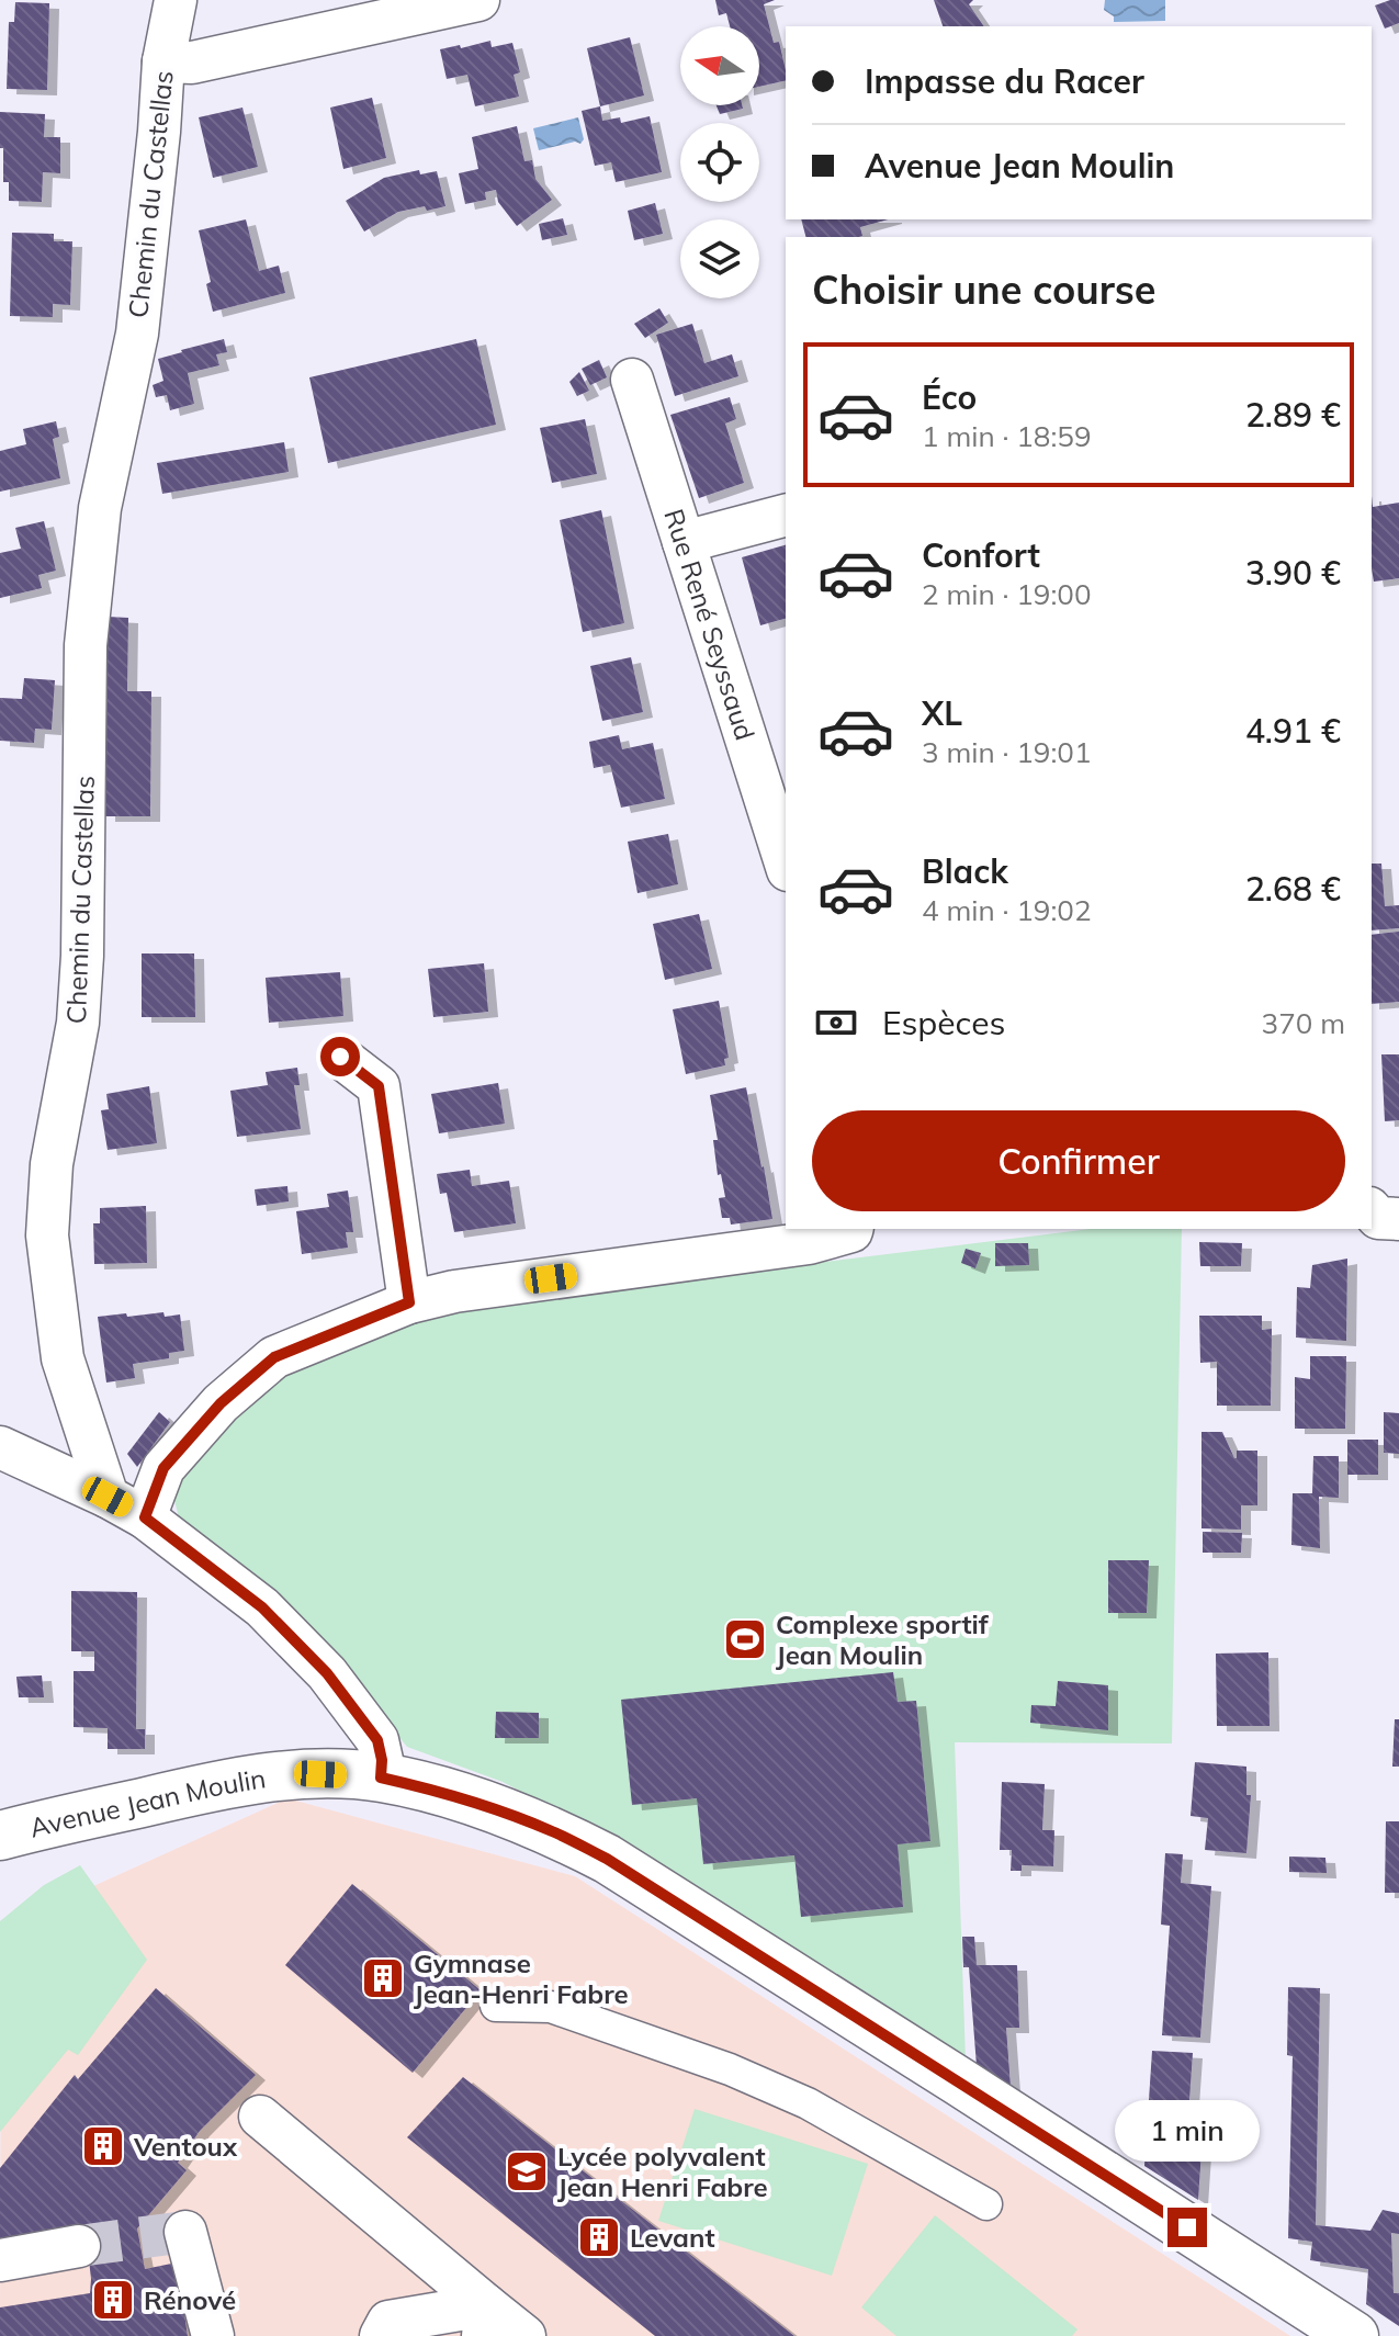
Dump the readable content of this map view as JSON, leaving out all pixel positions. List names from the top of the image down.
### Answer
{
  "streets": {
    "main road": ["Avenue Jean Moulin"],
    "street": ["Chemin du Castellas", "Rue René Seyssaud"]
  },
  "places": {
    "sports": ["Complexe sportif Jean Moulin"],
    "building": [
      "Gymnase Jean-Henri Fabre",
      "Ventoux",
      "Levant",
      "Rénové"
    ],
    "school or university": ["Lycée polyvalent Jean Henri Fabre"]
  },
  "north": "left",
  "page": {
    "banner": ["Impasse du Racer", "Avenue Jean Moulin"],
    "heading": "Choisir une course",
    "list": [
      {
        "name": "Éco",
        "note": "1 min · 18:59",
        "value": "2.89 €"
      },
      {
        "name": "Confort",
        "note": "2 min · 19:00",
        "value": "3.90 €"
      },
      {
        "name": "XL",
        "note": "3 min · 19:01",
        "value": "4.91 €"
      },
      {
        "name": "Black",
        "note": "4 min · 19:02",
        "value": "2.68 €"
      }
    ],
    "pay": ["Espèces", "370 m"],
    "buttons": "Confirmer",
    "bubble": "1 min"
  }
}
